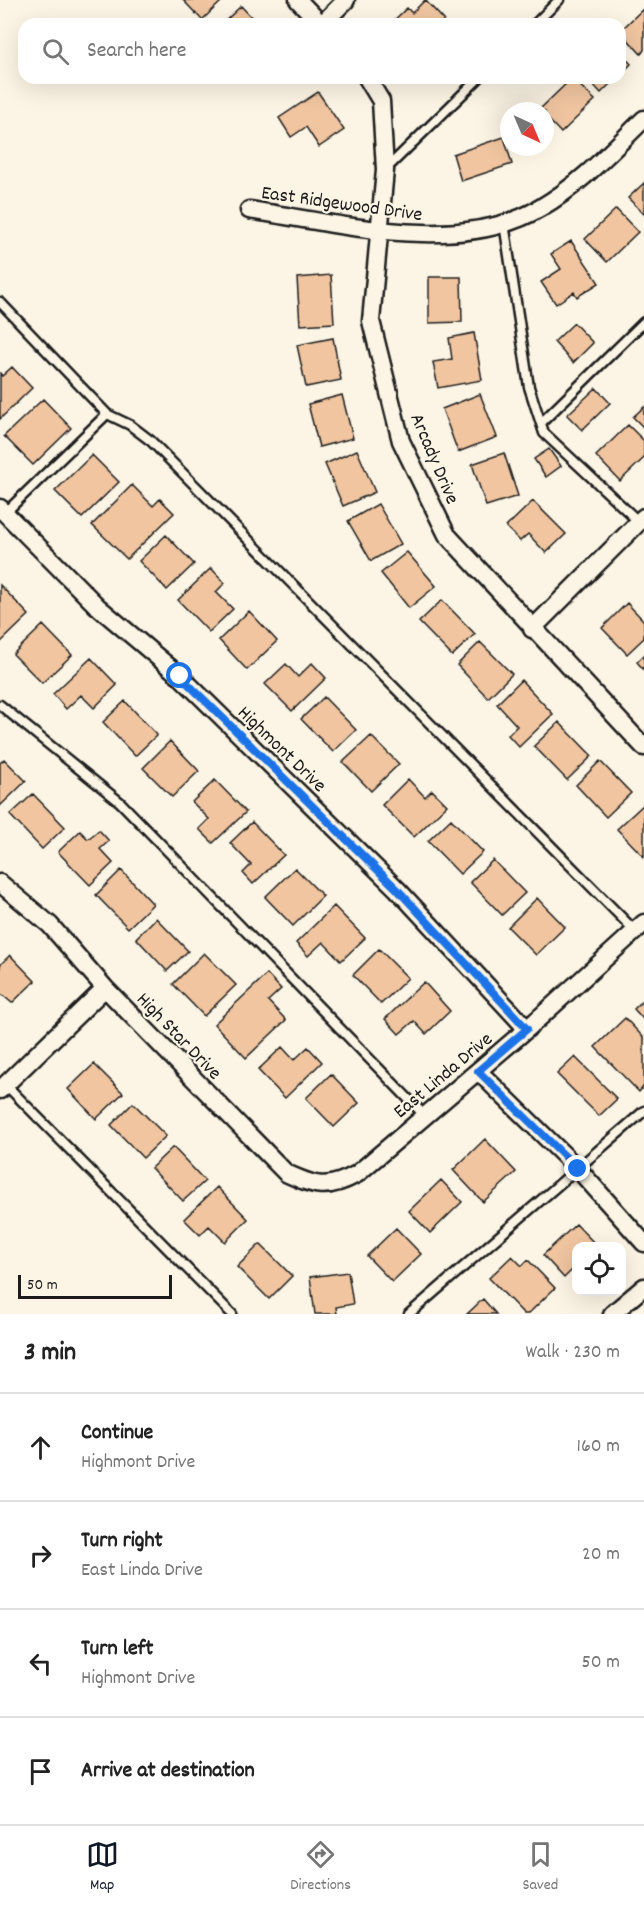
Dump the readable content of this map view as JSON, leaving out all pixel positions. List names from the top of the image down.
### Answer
{
  "streets": {
    "street": [
      "East Ridgewood Drive",
      "Arcady Drive",
      "Highmont Drive",
      "High Star Drive",
      "East Linda Drive"
    ]
  },
  "crossings": [
    ["East Ridgewood Drive", "Arcady Drive"],
    ["Highmont Drive", "East Linda Drive"],
    ["High Star Drive", "East Linda Drive"]
  ],
  "scale_bar": "50 m",
  "north": "bottom right",
  "page": {
    "search": "Search here",
    "scale": "50 m",
    "heading": ["3 min", "Walk · 230 m"],
    "list": [
      ["Continue", "Highmont Drive", "160 m"],
      ["Turn right", "East Linda Drive", "20 m"],
      ["Turn left", "Highmont Drive", "50 m"],
      "Arrive at destination"
    ],
    "nav": ["Map", "Directions", "Saved"]
  }
}
